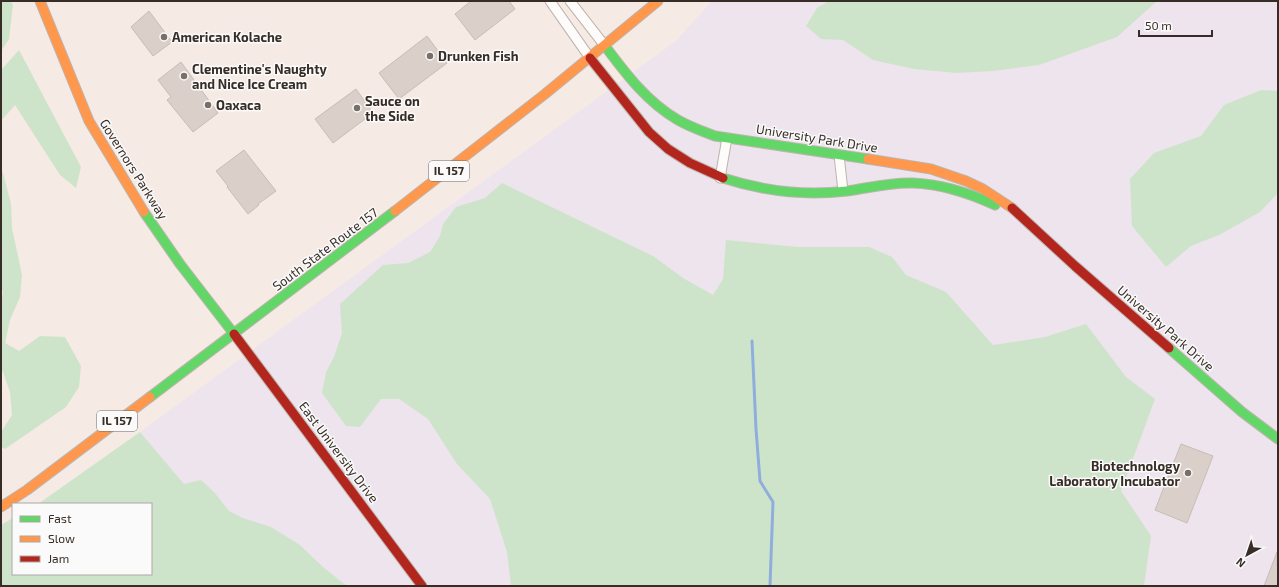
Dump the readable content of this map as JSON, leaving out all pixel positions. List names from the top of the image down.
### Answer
{
  "streets": {
    "main road": [
      "University Park Drive",
      "Governors Parkway",
      "IL 157",
      "South State Route 157",
      "East University Drive"
    ]
  },
  "crossings": [
    ["University Park Drive", "South State Route 157"],
    ["Governors Parkway", "South State Route 157"],
    ["Governors Parkway", "East University Drive"],
    ["South State Route 157", "East University Drive"]
  ],
  "places": [
    "American Kolache",
    "Drunken Fish",
    "Clementine's Naughty and Nice Ice Cream",
    "Oaxaca",
    "Sauce on the Side",
    "Biotechnology Laboratory Incubator"
  ],
  "legend": ["Fast", "Slow", "Jam"],
  "scale_bar": "50 m",
  "north": "bottom left"
}
